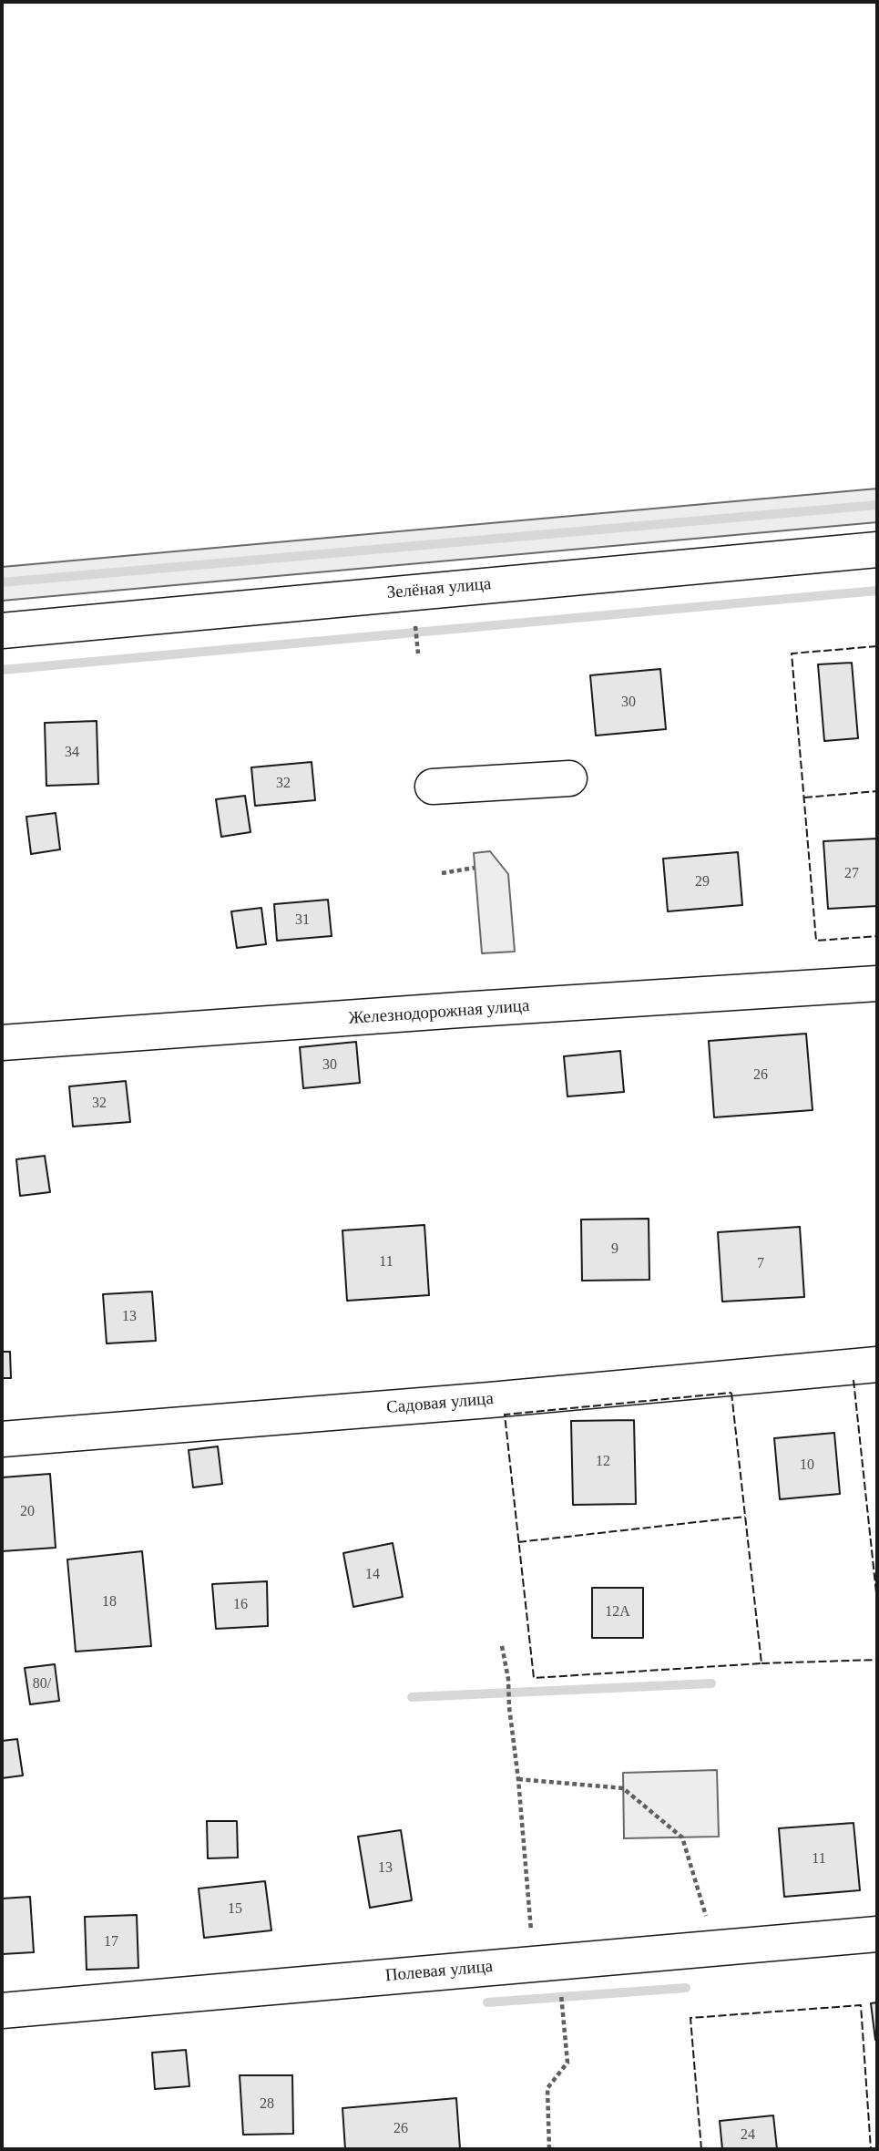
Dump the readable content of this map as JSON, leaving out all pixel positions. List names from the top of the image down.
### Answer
{
  "streets": {
    "street": [
      "Зелёная улица",
      "Железнодорожная улица",
      "Садовая улица",
      "Полевая улица"
    ]
  },
  "house_numbers": [
    "30",
    "34",
    "32",
    "27",
    "29",
    "31",
    "30",
    "26",
    "32",
    "9",
    "11",
    "7",
    "13",
    "12",
    "10",
    "20",
    "14",
    "18",
    "16",
    "12А",
    "80/",
    "11",
    "13",
    "15",
    "17",
    "28",
    "26",
    "24"
  ]
}
